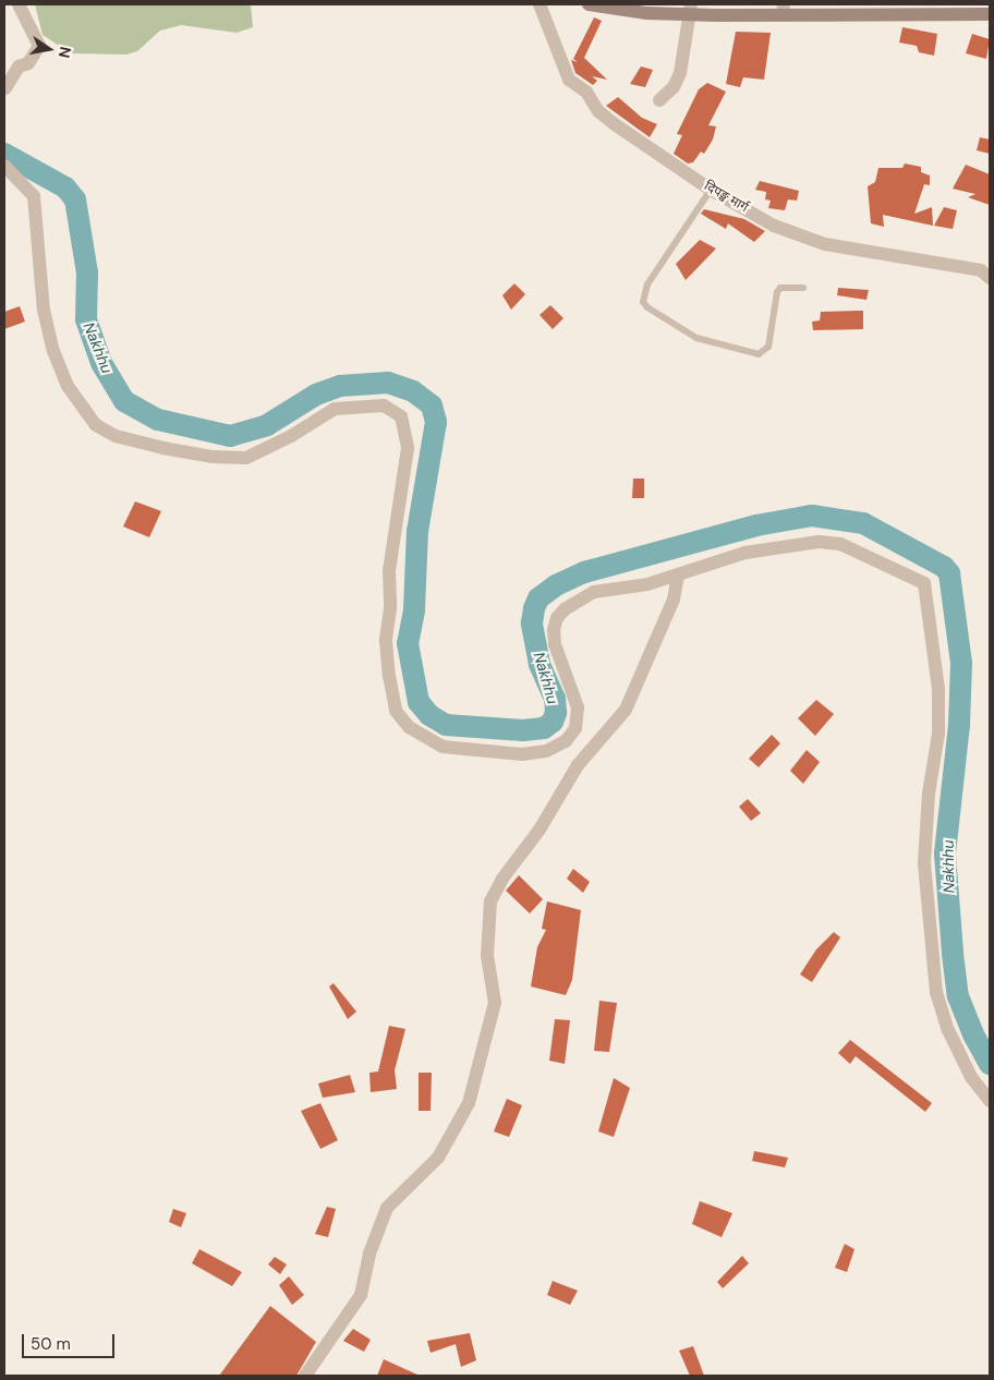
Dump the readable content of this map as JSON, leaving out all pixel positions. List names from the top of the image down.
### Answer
{
  "streets": {
    "street": ["दिपङ्ख मार्ग"]
  },
  "water": ["Nakhhu"],
  "scale_bar": "50 m",
  "north": "right"
}
